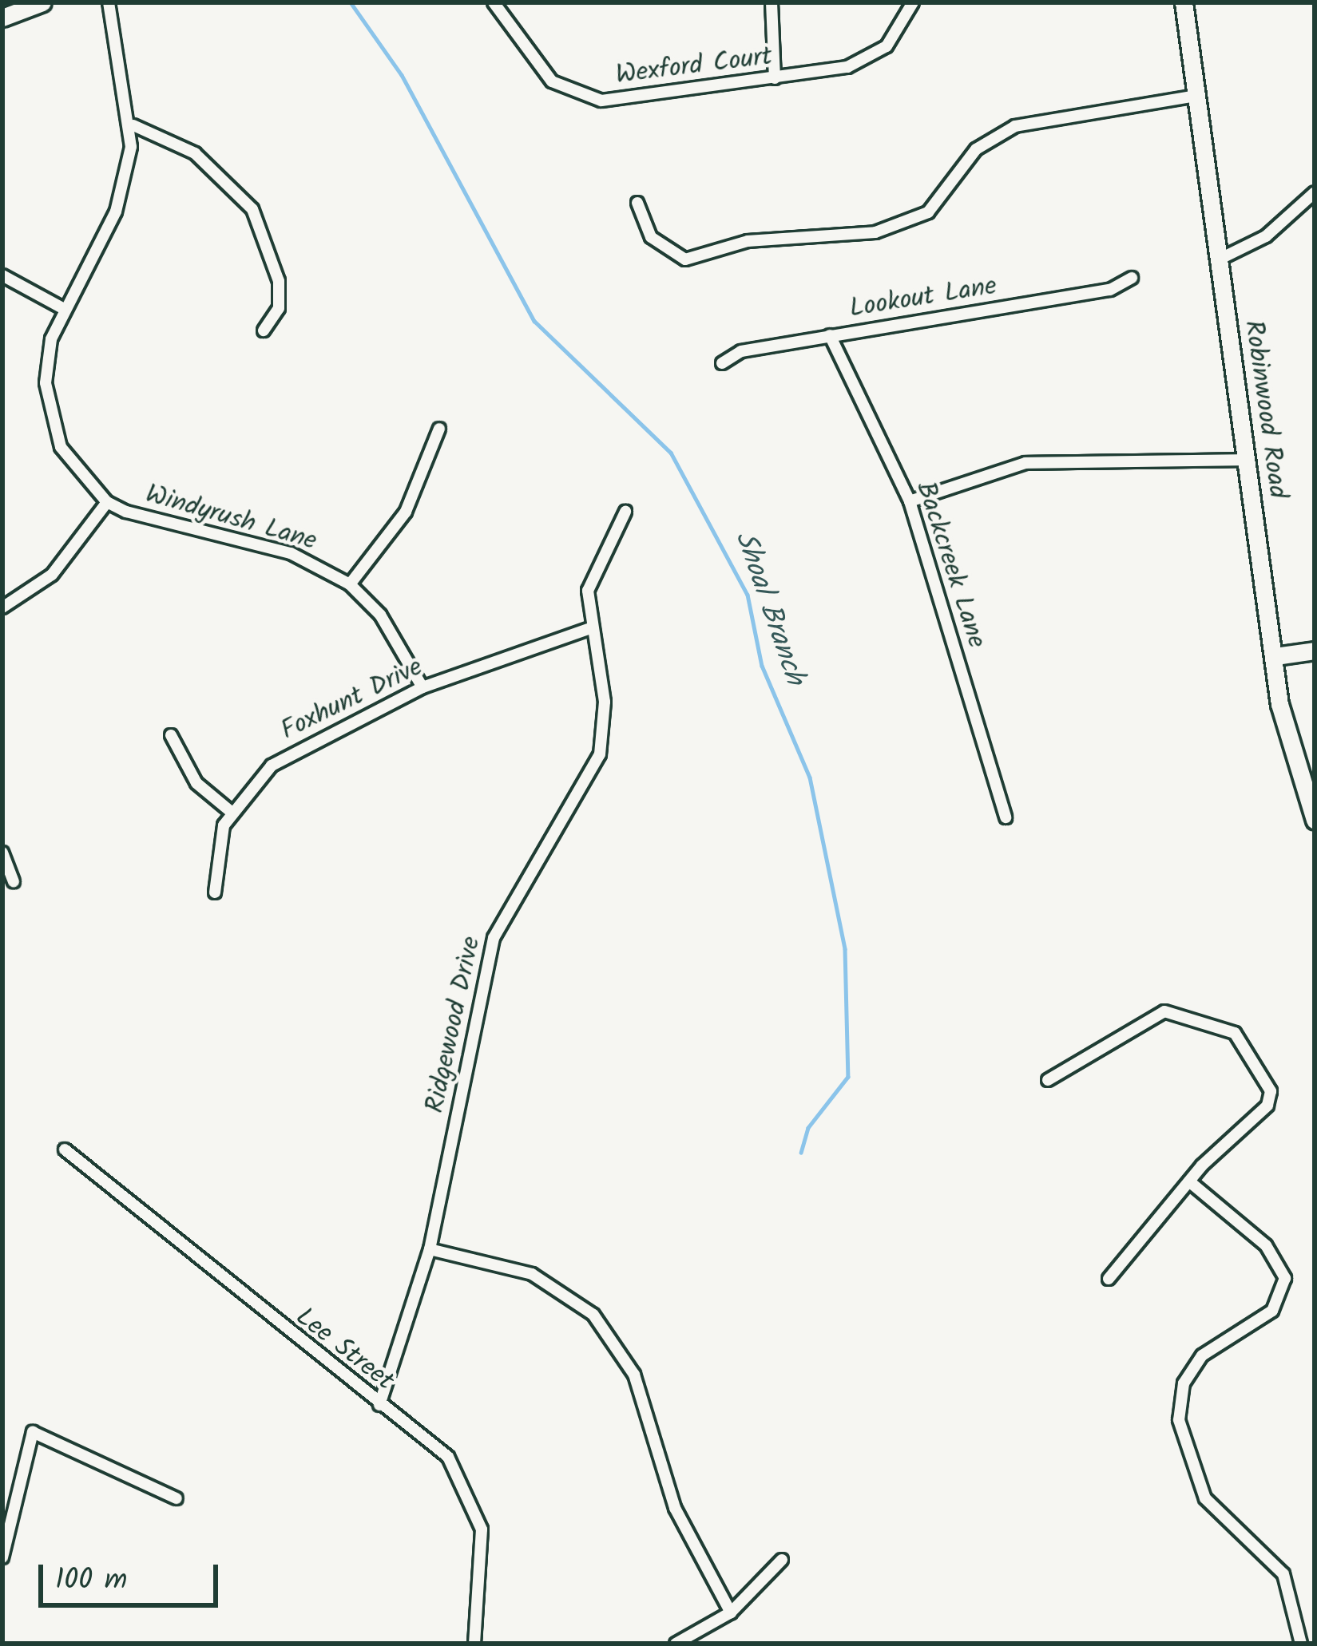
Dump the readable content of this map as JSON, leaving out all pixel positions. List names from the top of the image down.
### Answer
{
  "streets": {
    "main road": ["Robinwood Road"],
    "street": [
      "Wexford Court",
      "Lookout Lane",
      "Windyrush Lane",
      "Backcreek Lane",
      "Foxhunt Drive",
      "Ridgewood Drive",
      "Lee Street"
    ]
  },
  "crossings": [
    ["Lookout Lane", "Backcreek Lane"],
    ["Windyrush Lane", "Foxhunt Drive"],
    ["Foxhunt Drive", "Ridgewood Drive"],
    ["Ridgewood Drive", "Lee Street"]
  ],
  "water": ["Shoal Branch"],
  "scale_bar": "100 m"
}
